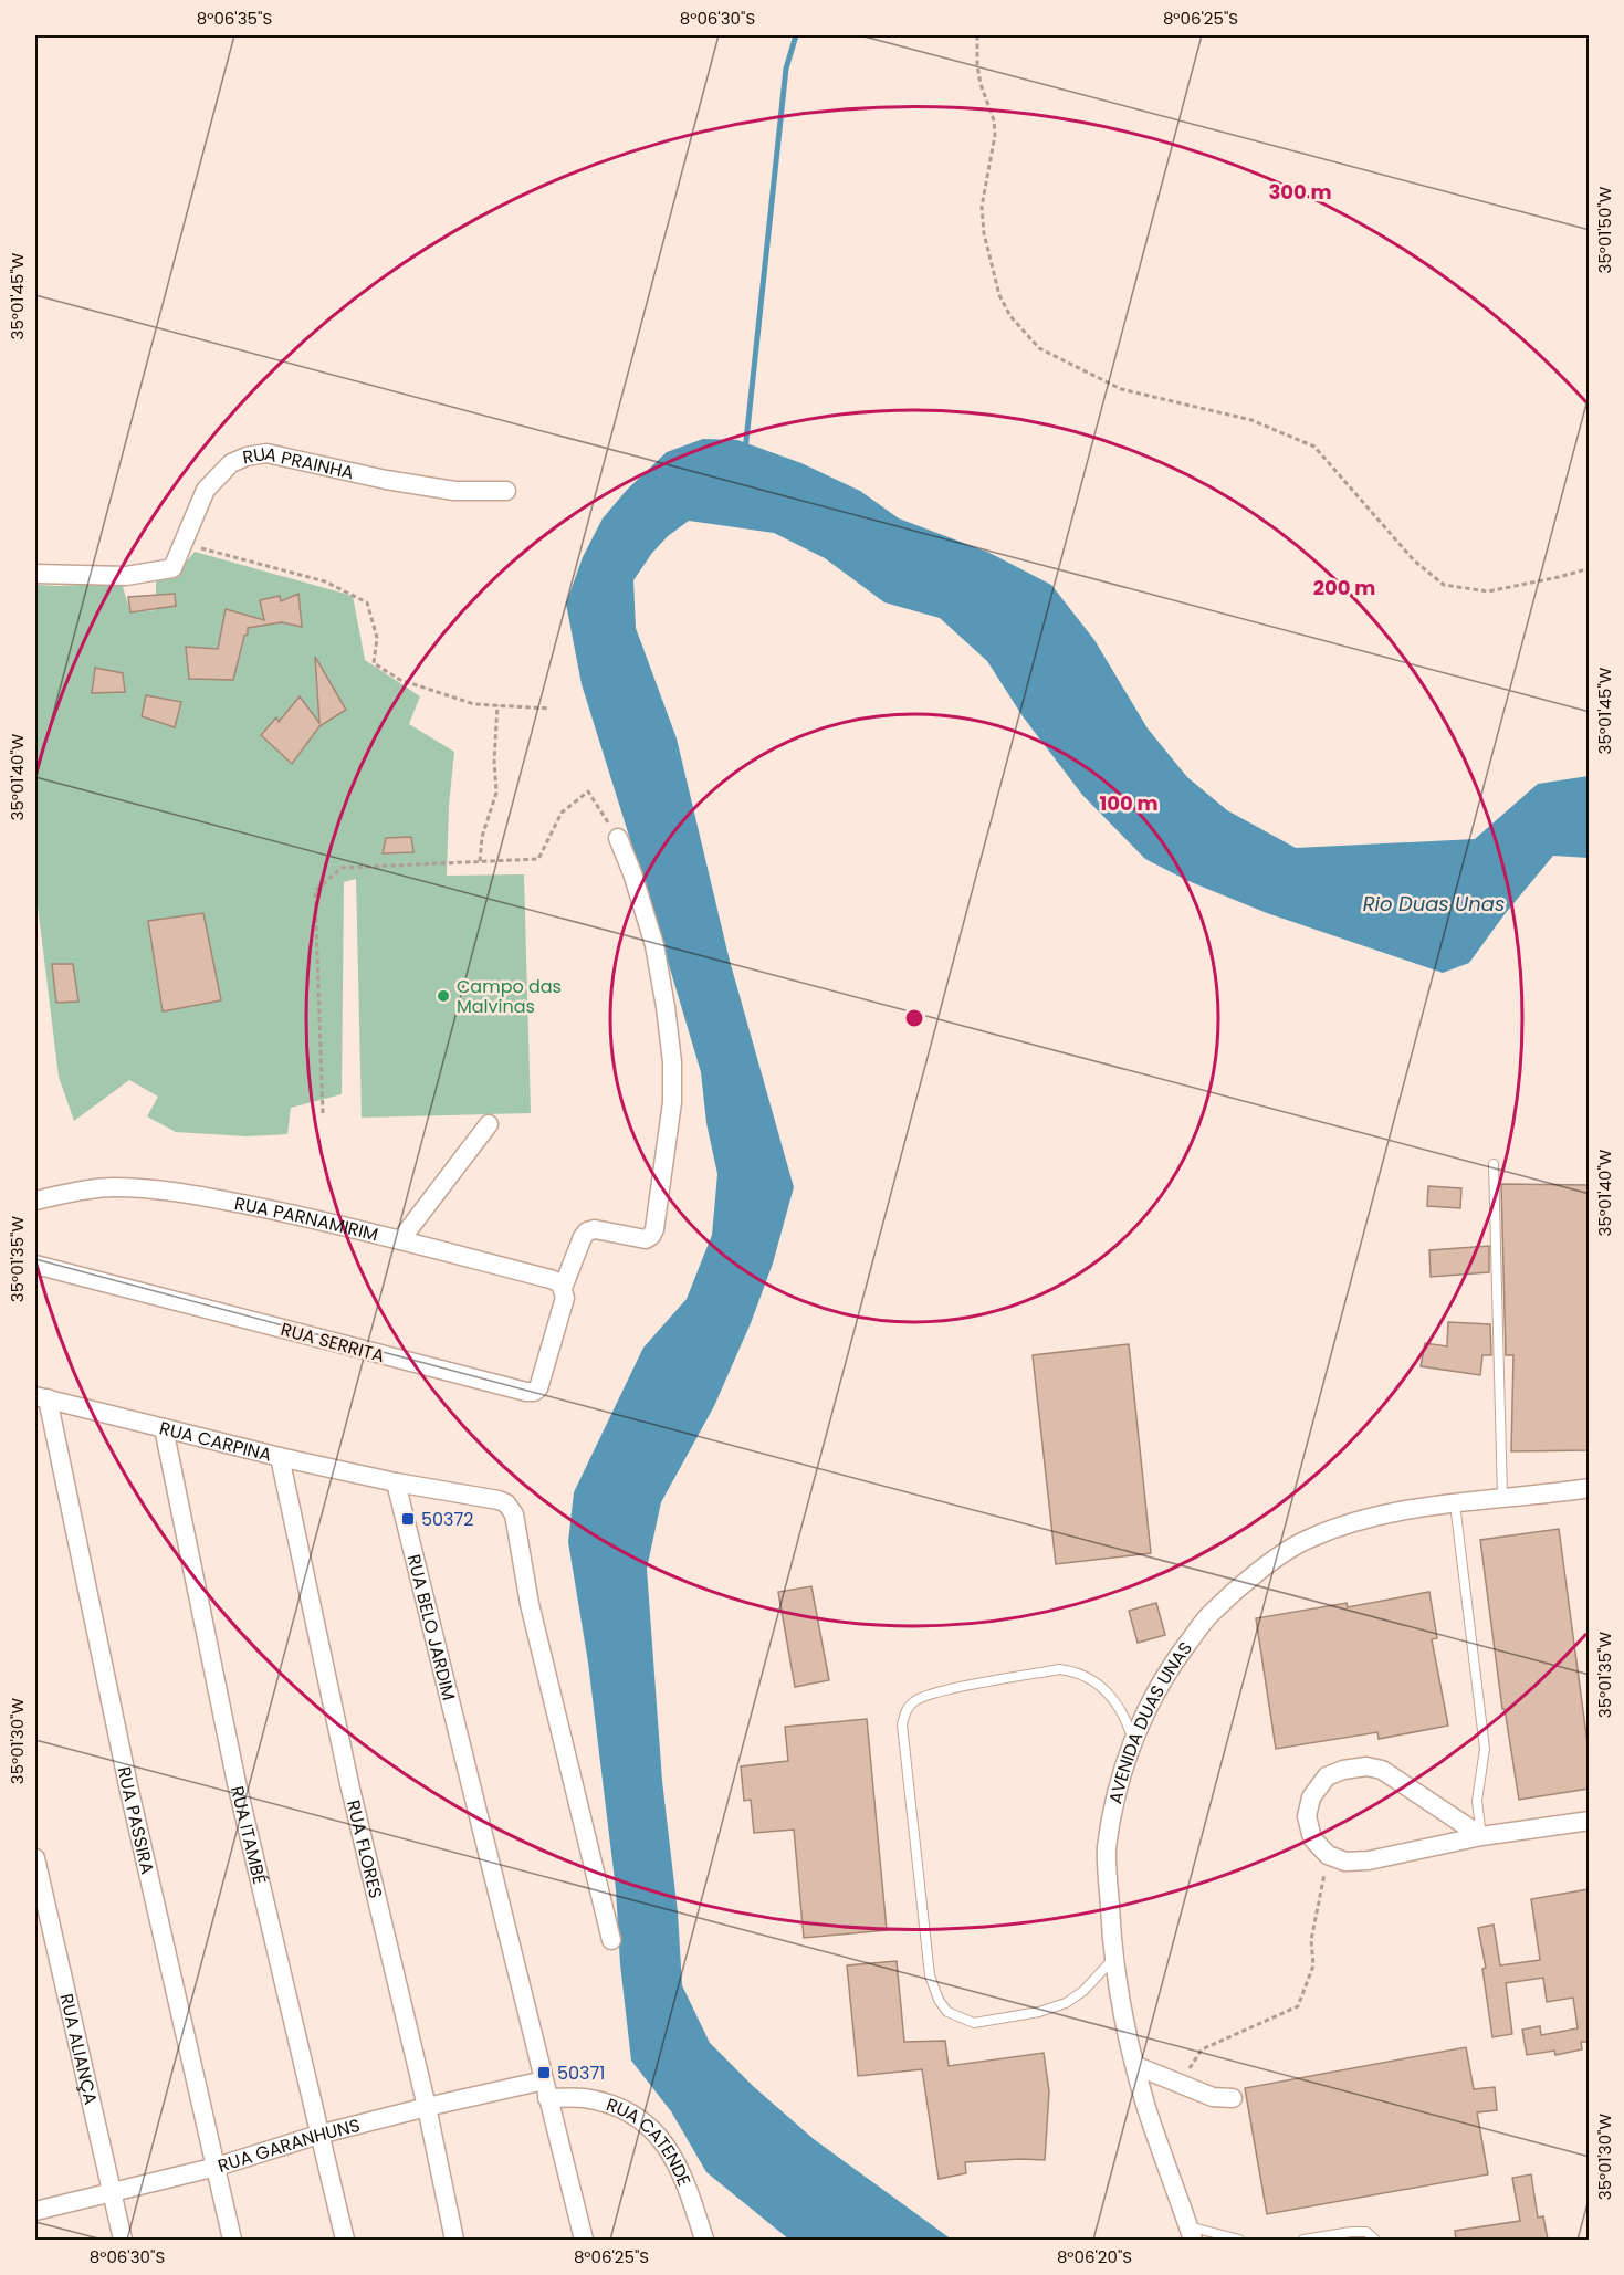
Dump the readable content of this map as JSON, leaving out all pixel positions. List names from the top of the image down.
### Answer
{
  "streets": {
    "street": [
      "RUA PRAINHA",
      "RUA PARNAMIRIM",
      "RUA SERRITA",
      "RUA CARPINA",
      "RUA BELO JARDIM",
      "AVENIDA DUAS UNAS",
      "RUA PASSIRA",
      "RUA ITAMBÉ",
      "RUA FLORES",
      "RUA ALIANÇA",
      "RUA GARANHUNS",
      "RUA CATENDE"
    ]
  },
  "crossings": [
    ["RUA PARNAMIRIM", "RUA SERRITA"],
    ["RUA CARPINA", "RUA BELO JARDIM"],
    ["RUA CARPINA", "RUA PASSIRA"],
    ["RUA CARPINA", "RUA ITAMBÉ"],
    ["RUA CARPINA", "RUA FLORES"],
    ["RUA BELO JARDIM", "RUA GARANHUNS"],
    ["RUA BELO JARDIM", "RUA CATENDE"],
    ["RUA PASSIRA", "RUA GARANHUNS"],
    ["RUA ITAMBÉ", "RUA GARANHUNS"],
    ["RUA FLORES", "RUA GARANHUNS"],
    ["RUA ALIANÇA", "RUA GARANHUNS"],
    ["RUA GARANHUNS", "RUA CATENDE"]
  ],
  "water": ["Rio Duas Unas"],
  "places": {
    "other": ["Campo das Malvinas"],
    "transit": ["50372", "50371"]
  },
  "coordinates": [
    "8°06'35\"S",
    "8°06'30\"S",
    "8°06'25\"S",
    "35°01'50\"W",
    "35°01'45\"W",
    "35°01'40\"W",
    "35°01'35\"W",
    "35°01'30\"W",
    "8°06'20\"S"
  ],
  "rings": ["300 m", "200 m", "100 m"]
}
